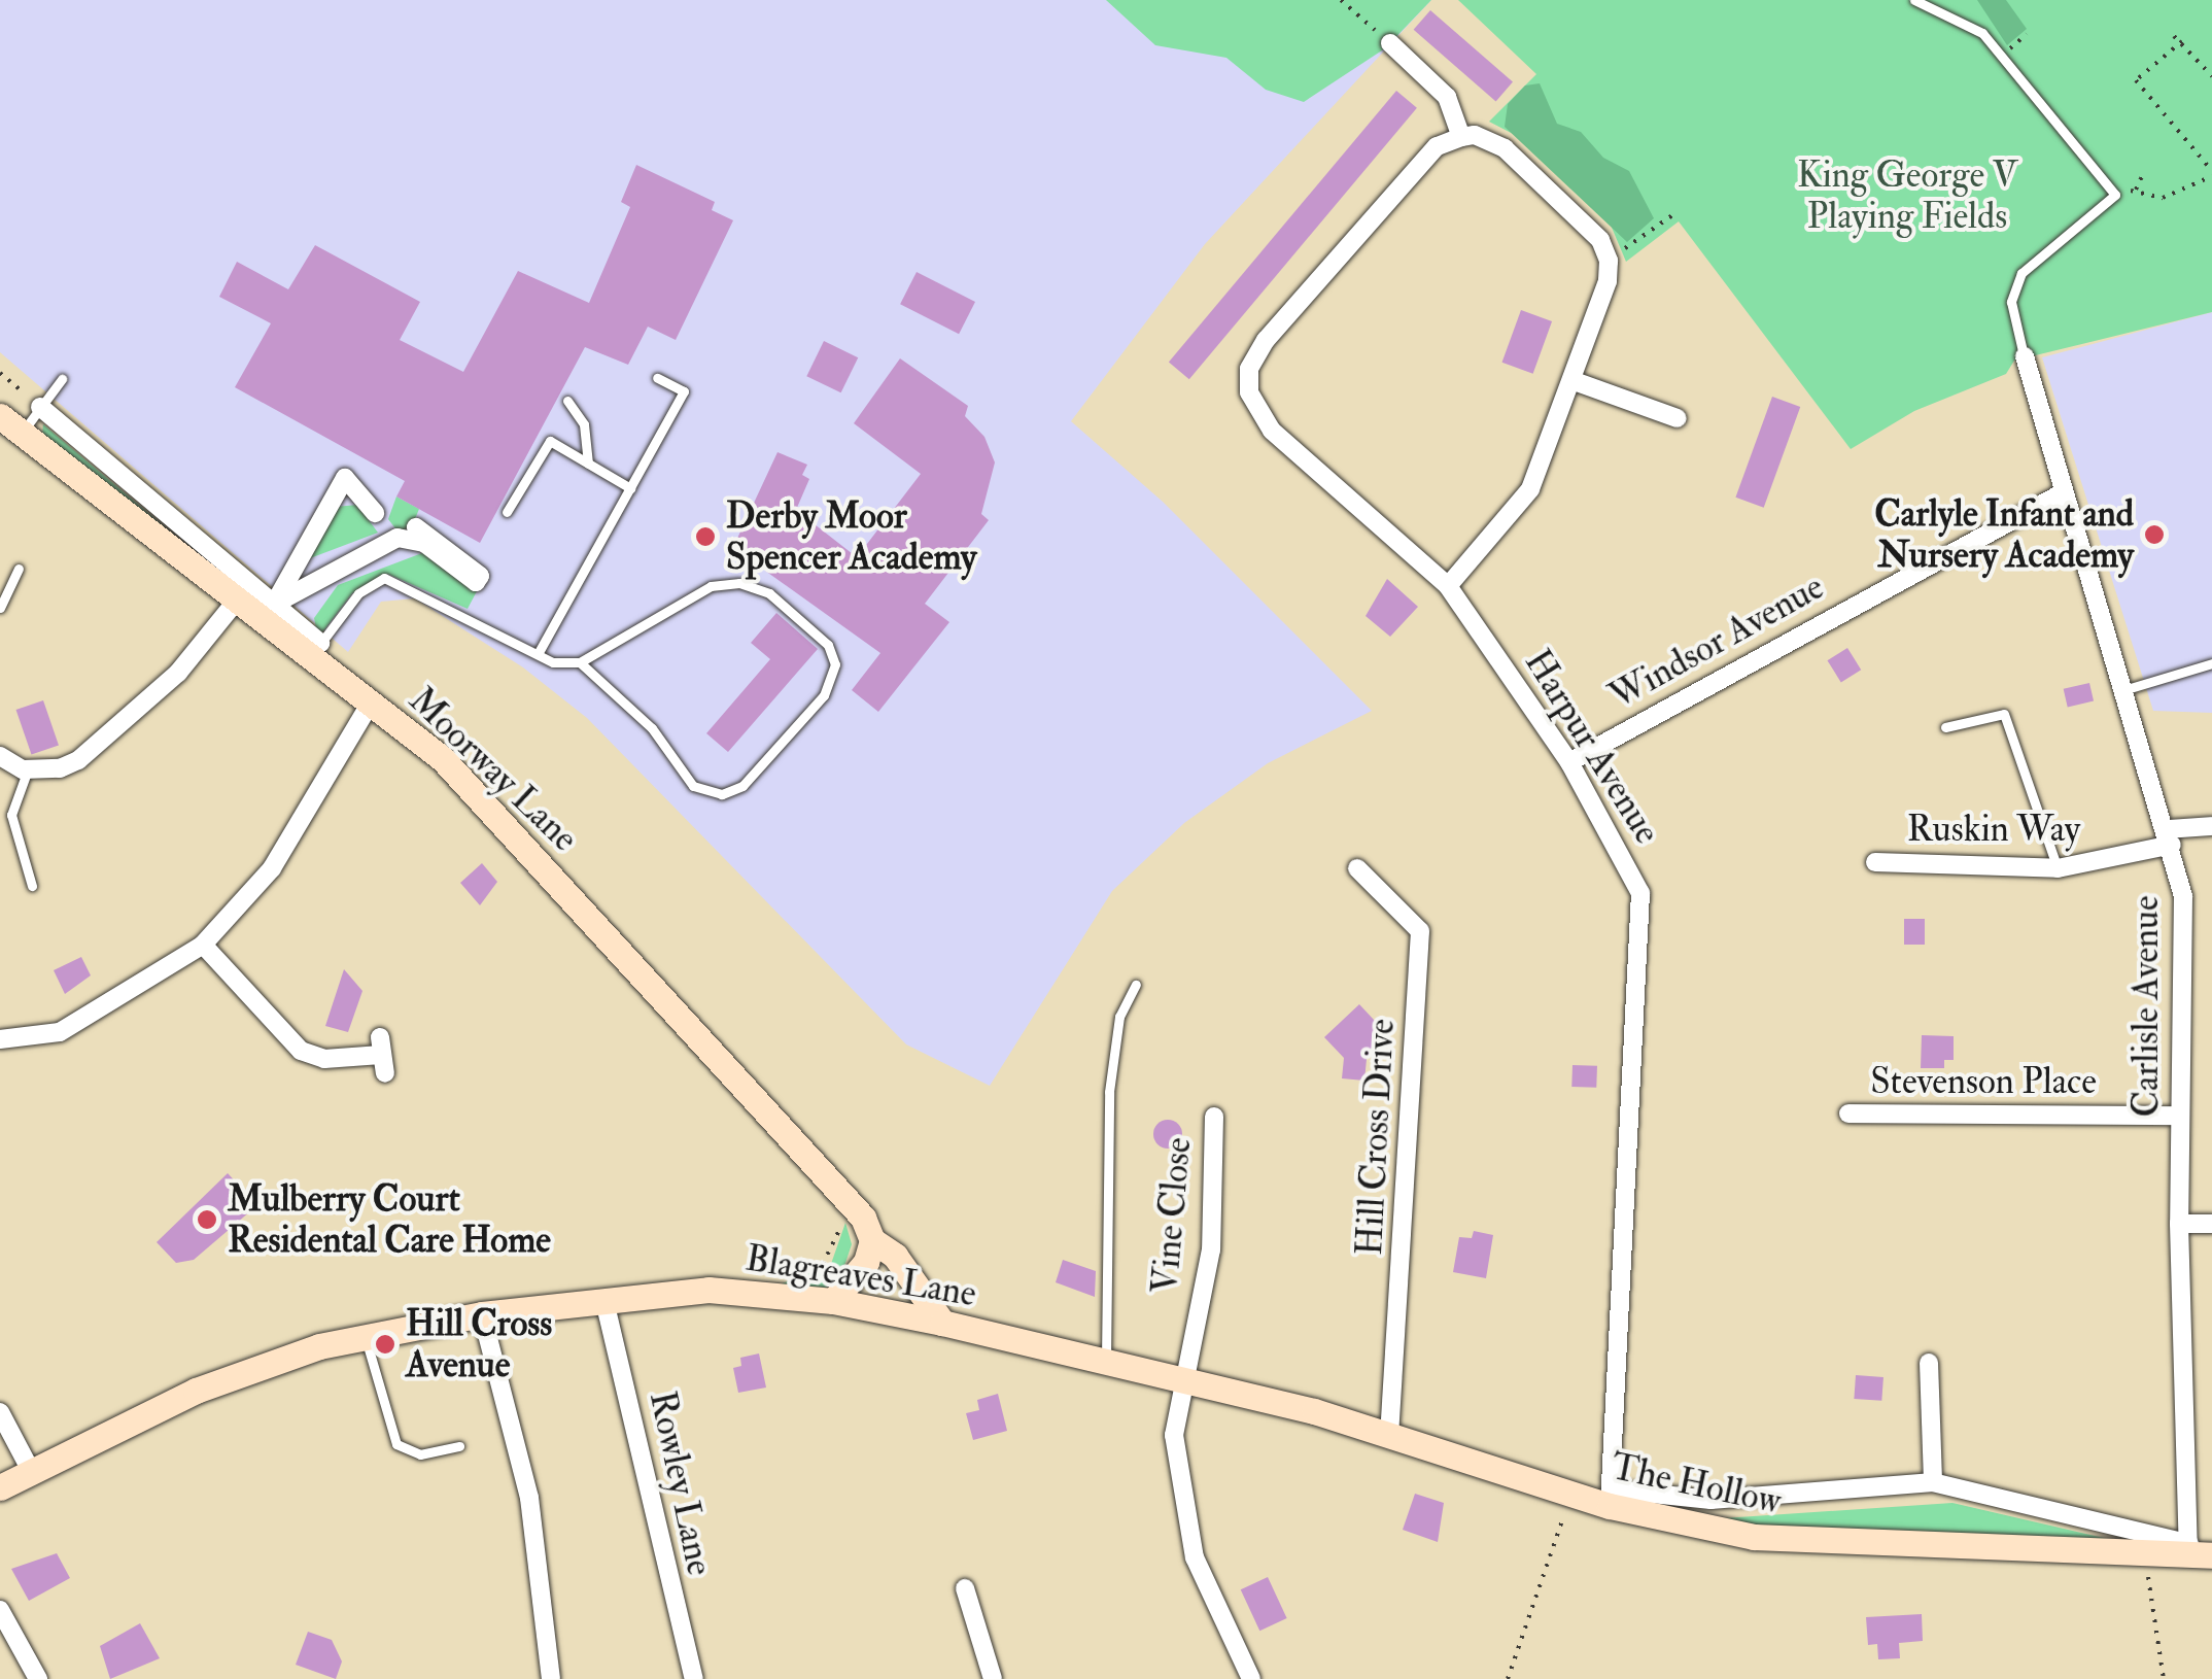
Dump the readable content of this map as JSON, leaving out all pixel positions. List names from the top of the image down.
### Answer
{
  "streets": {
    "street": [
      "Windsor Avenue",
      "Harpur Avenue",
      "Moorway Lane",
      "Ruskin Way",
      "Carlisle Avenue",
      "Stevenson Place",
      "Hill Cross Drive",
      "Vine Close",
      "Blagreaves Lane",
      "Rowley Lane",
      "The Hollow"
    ]
  },
  "crossings": [
    ["Windsor Avenue", "Harpur Avenue"],
    ["Windsor Avenue", "Carlisle Avenue"],
    ["Harpur Avenue", "The Hollow"],
    ["Moorway Lane", "Blagreaves Lane"],
    ["Ruskin Way", "Carlisle Avenue"],
    ["Carlisle Avenue", "Stevenson Place"],
    ["Carlisle Avenue", "The Hollow"],
    ["Hill Cross Drive", "The Hollow"],
    ["Vine Close", "Blagreaves Lane"],
    ["Vine Close", "The Hollow"],
    ["Blagreaves Lane", "Rowley Lane"],
    ["Blagreaves Lane", "The Hollow"]
  ],
  "parks": ["King George V Playing Fields"],
  "places": [
    "Carlyle Infant and Nursery Academy",
    "Derby Moor Spencer Academy",
    "Mulberry Court Residental Care Home",
    "Hill Cross Avenue"
  ]
}
